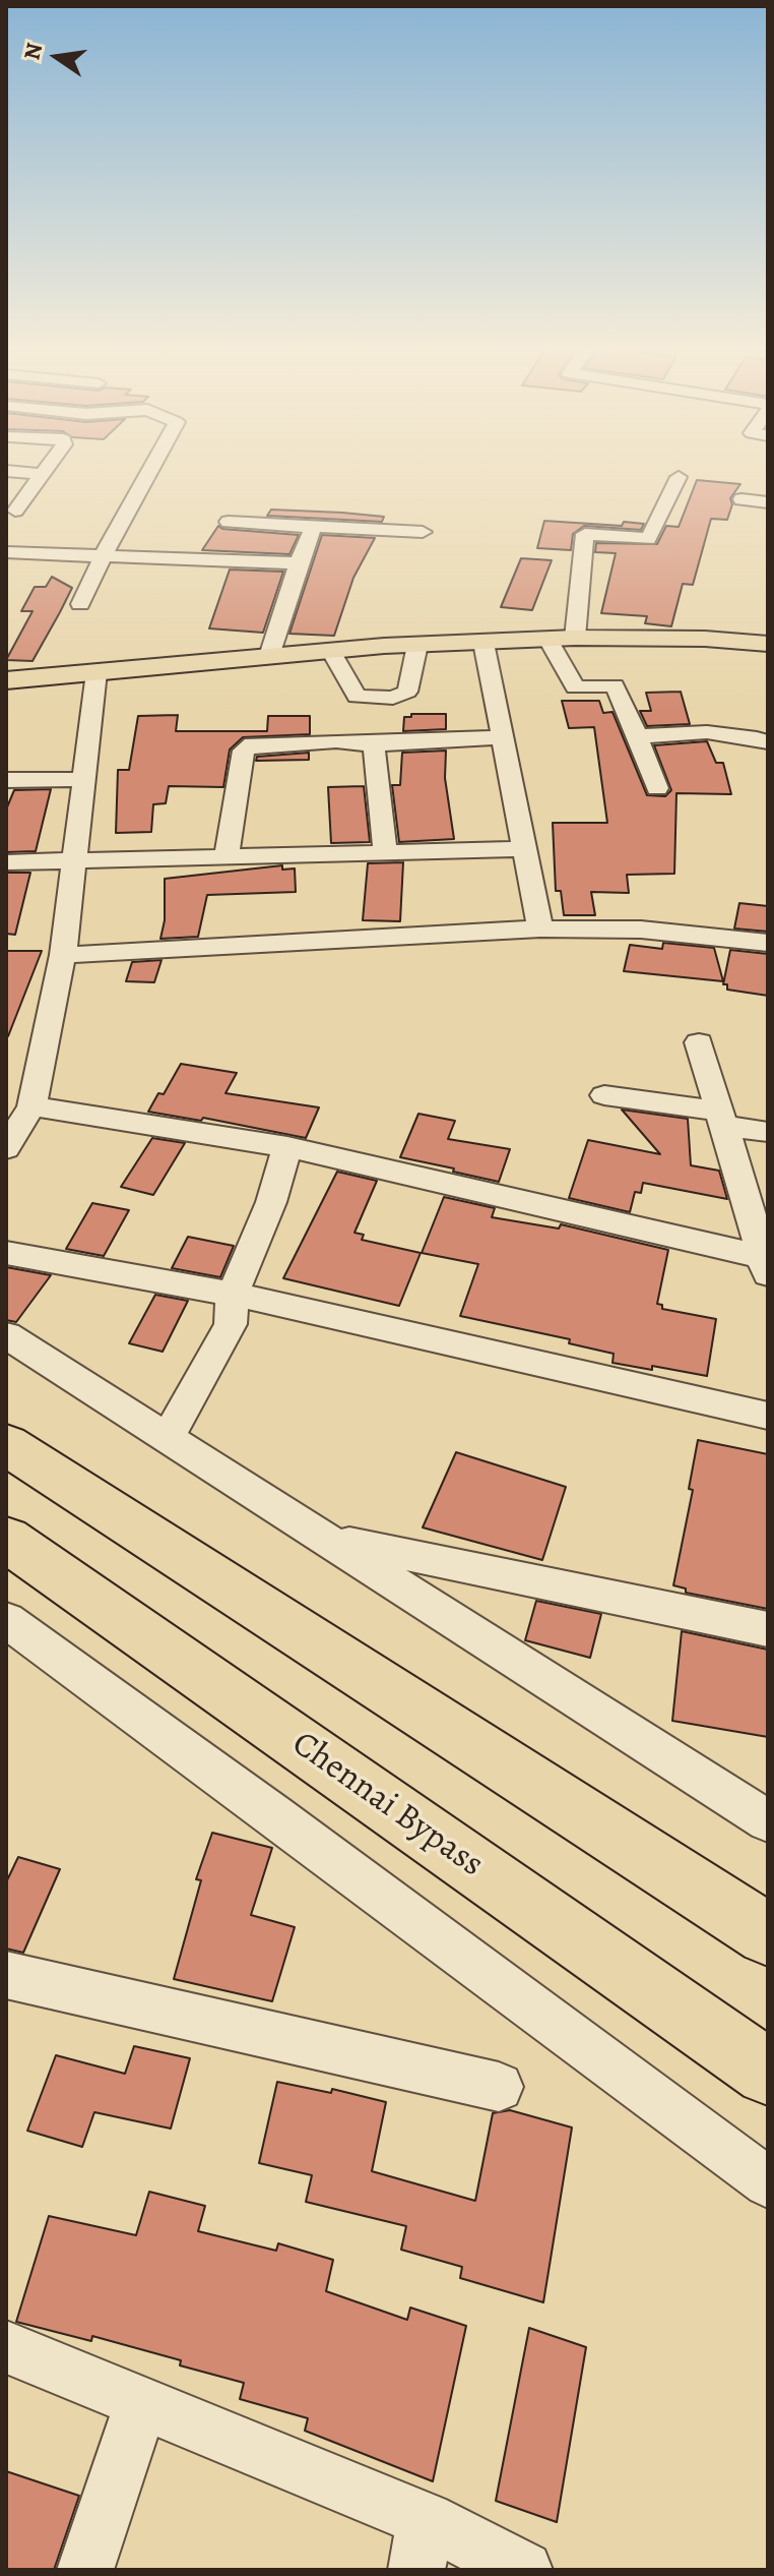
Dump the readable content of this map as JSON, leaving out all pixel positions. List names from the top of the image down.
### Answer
{
  "streets": {
    "highway": ["Chennai Bypass"]
  },
  "north": "left"
}
